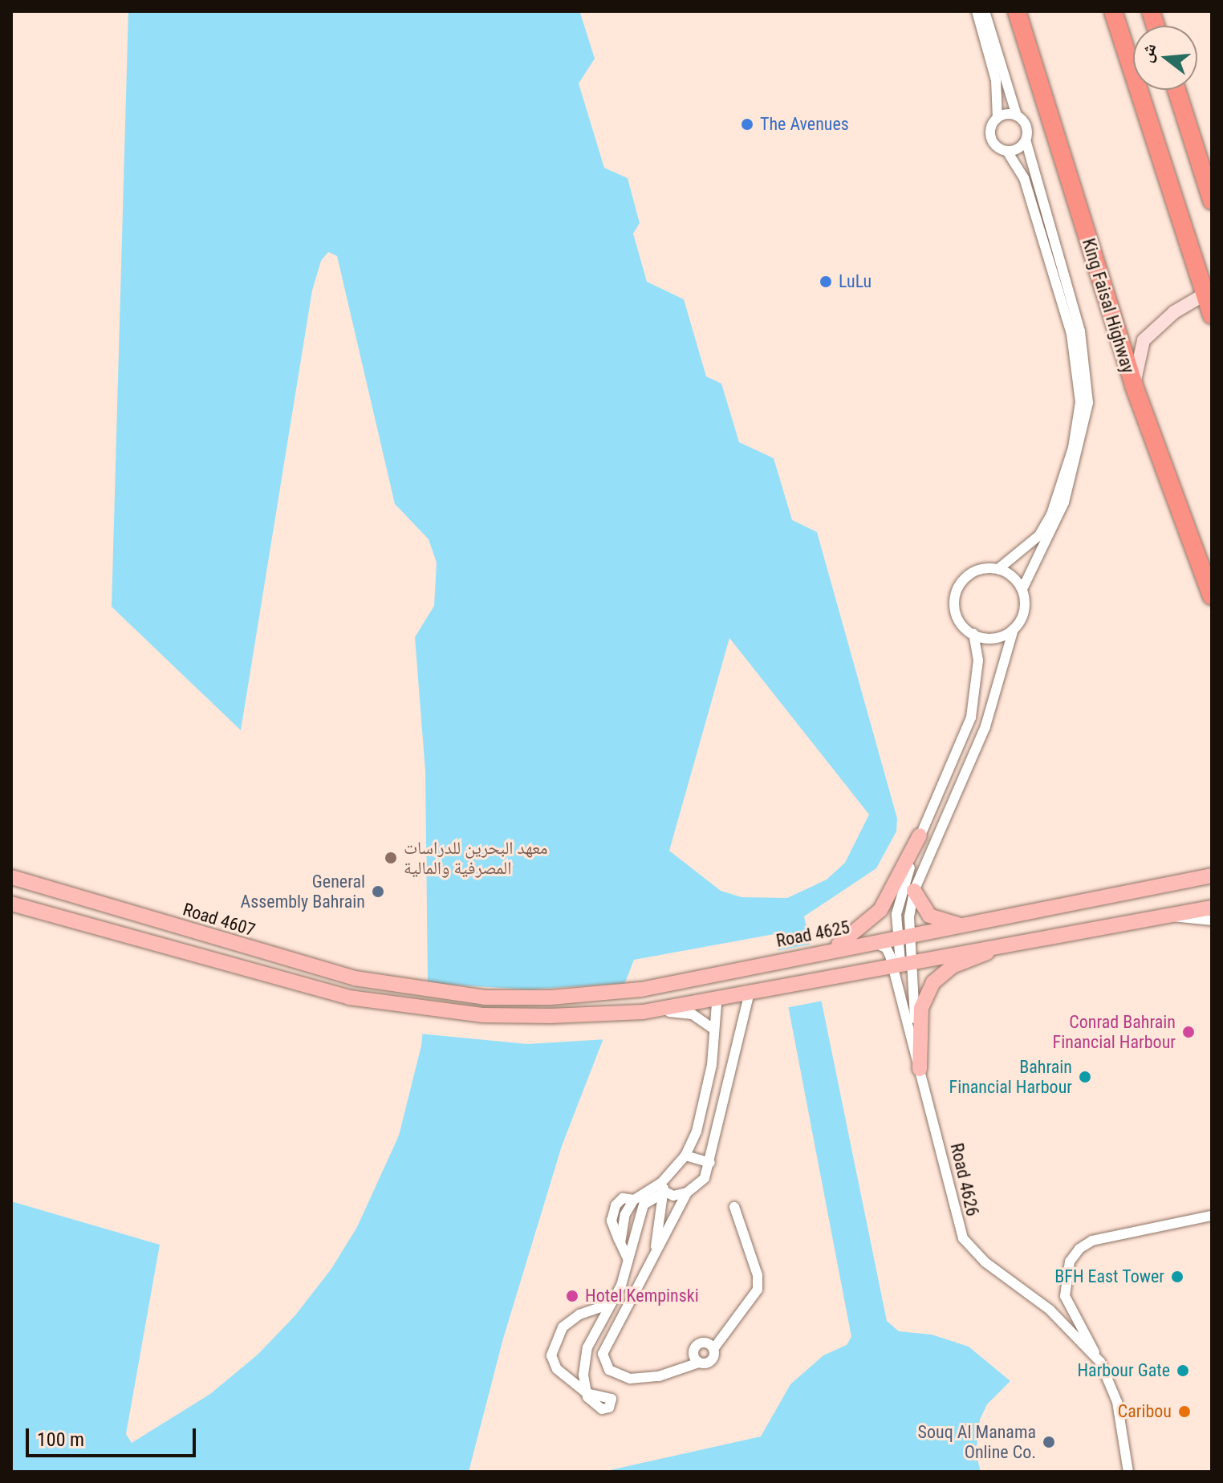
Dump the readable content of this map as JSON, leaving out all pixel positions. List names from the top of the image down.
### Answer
{
  "streets": {
    "highway": ["King Faisal Highway"],
    "main road": ["Road 4607", "Road 4625"],
    "street": ["Road 4626"]
  },
  "crossings": [
    ["Road 4607", "Road 4625"],
    ["Road 4625", "Road 4626"]
  ],
  "places": [
    "The Avenues",
    "LuLu",
    "معهد البحرين للدراسات المصرفية والمالية",
    "General Assembly Bahrain",
    "Conrad Bahrain Financial Harbour",
    "Bahrain Financial Harbour",
    "BFH East Tower",
    "Hotel Kempinski",
    "Harbour Gate",
    "Caribou",
    "Souq Al Manama Online Co."
  ],
  "scale_bar": "100 m",
  "north": "left"
}
